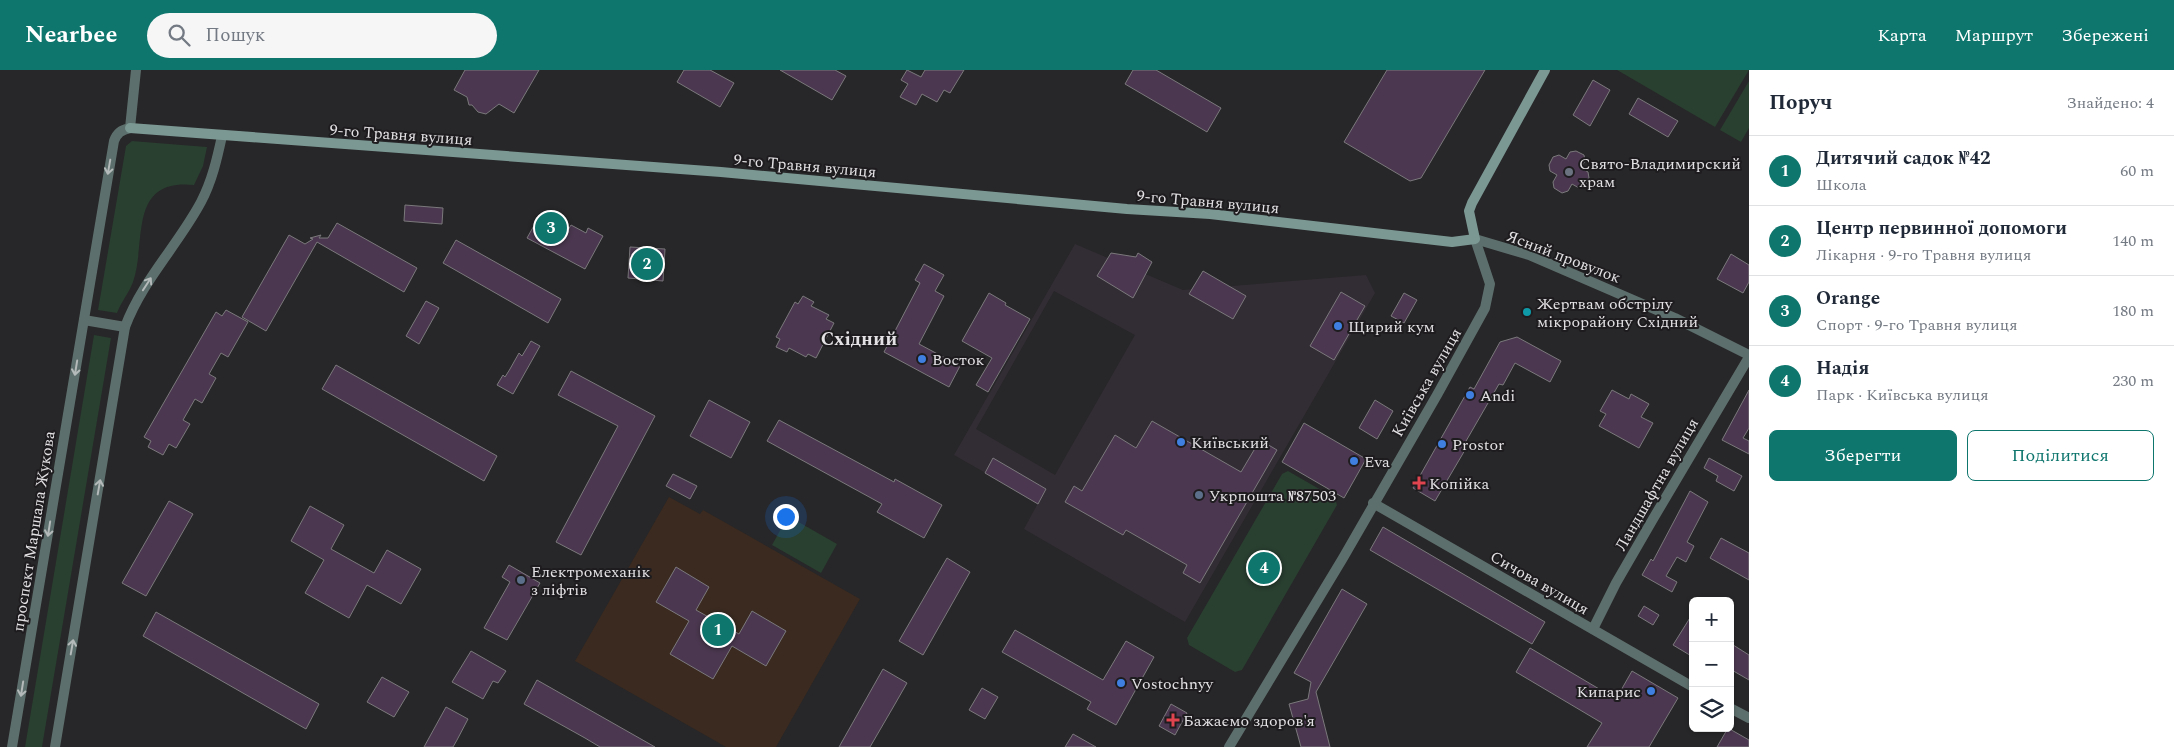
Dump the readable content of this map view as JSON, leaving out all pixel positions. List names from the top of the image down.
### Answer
{
  "streets": {
    "street": [
      "9-го Травня вулиця",
      "Ясний провулок",
      "Київська вулиця",
      "Ландшафтна вулиця",
      "проспект Маршала Жукова",
      "Сичова вулиця"
    ]
  },
  "crossings": [
    ["9-го Травня вулиця", "Ясний провулок"],
    ["9-го Травня вулиця", "Київська вулиця"],
    ["9-го Травня вулиця", "проспект Маршала Жукова"],
    ["Ясний провулок", "Київська вулиця"],
    ["Ясний провулок", "Ландшафтна вулиця"],
    ["Київська вулиця", "Сичова вулиця"],
    ["Ландшафтна вулиця", "Сичова вулиця"]
  ],
  "districts": ["Східний"],
  "places": {
    "other": [
      "Свято-Владимирский храм",
      "Жертвам обстрілу мікрорайону Східний",
      "Щирий кум",
      "Восток",
      "Andi",
      "Київський",
      "Prostor",
      "Eva",
      "Укрпошта №87503",
      "Електромеханік з ліфтів",
      "Vostochnyy",
      "Кипарис"
    ],
    "health": ["Копійка", "Бажаємо здоров'я"]
  },
  "page": {
    "header": "Nearbee",
    "search": "Пошук",
    "nav": ["Карта", "Маршрут", "Збережені"],
    "heading": ["Поруч", "Знайдено: 4"],
    "list": [
      {
        "mark": "1",
        "name": "Дитячий садок №42",
        "note": "Школа",
        "value": "60 m"
      },
      {
        "mark": "2",
        "name": "Центр первинної допомоги",
        "note": "Лікарня · 9-го Травня вулиця",
        "value": "140 m"
      },
      {
        "mark": "3",
        "name": "Orange",
        "note": "Спорт · 9-го Травня вулиця",
        "value": "180 m"
      },
      {
        "mark": "4",
        "name": "Надія",
        "note": "Парк · Київська вулиця",
        "value": "230 m"
      }
    ],
    "pins": [
      "3",
      "2",
      "4",
      "1"
    ],
    "buttons": ["Зберегти", "Поділитися"],
    "map_buttons": ["+", "−"]
  }
}
